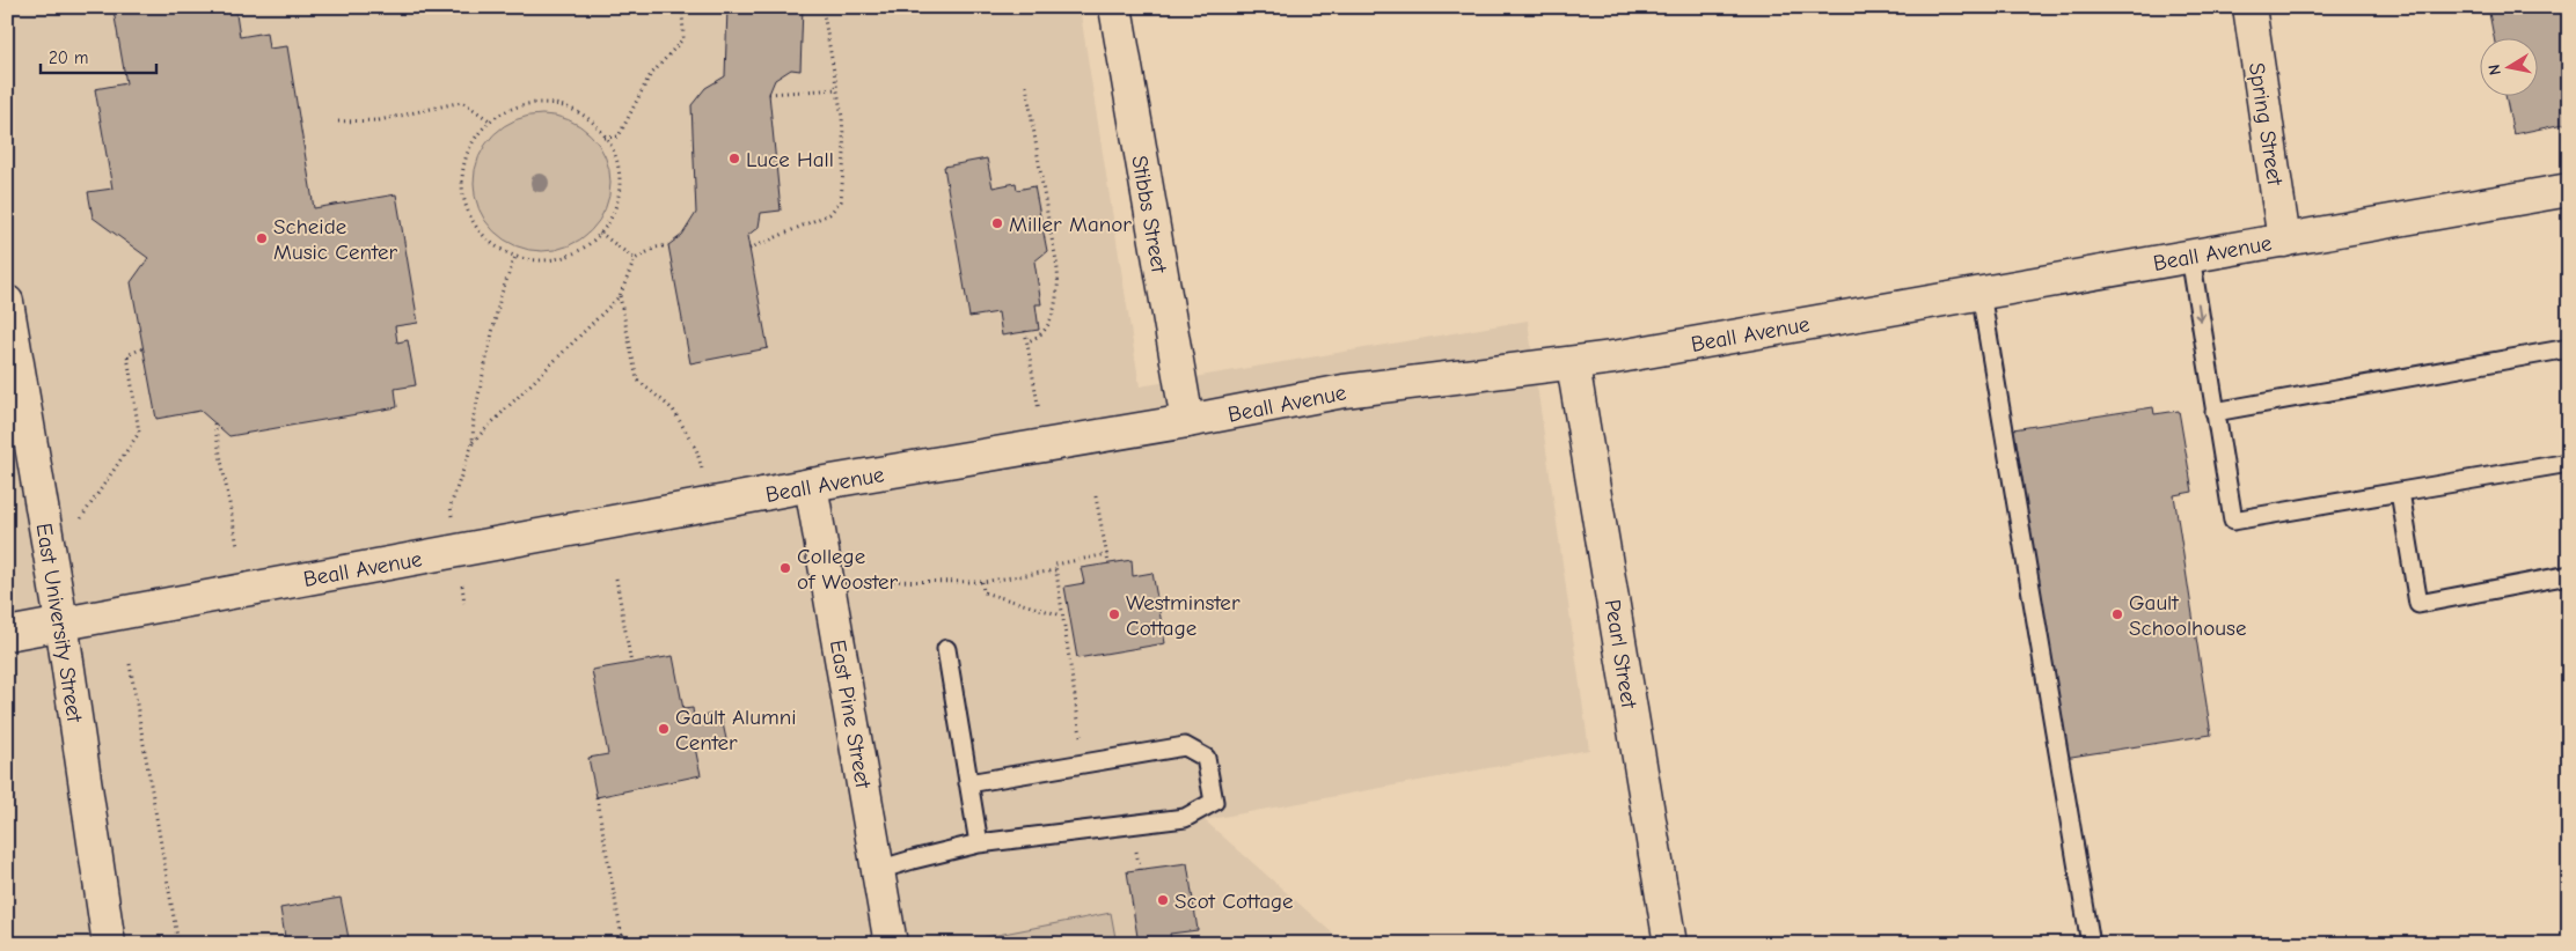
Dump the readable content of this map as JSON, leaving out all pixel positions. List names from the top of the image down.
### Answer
{
  "streets": {
    "street": [
      "Spring Street",
      "Stibbs Street",
      "Beall Avenue",
      "East University Street",
      "Pearl Street",
      "East Pine Street"
    ]
  },
  "crossings": [
    ["Spring Street", "Beall Avenue"],
    ["Stibbs Street", "Beall Avenue"],
    ["Beall Avenue", "East University Street"],
    ["Beall Avenue", "Pearl Street"],
    ["Beall Avenue", "East Pine Street"]
  ],
  "places": [
    "Luce Hall",
    "Miller Manor",
    "Scheide Music Center",
    "College of Wooster",
    "Westminster Cottage",
    "Gault Schoolhouse",
    "Gault Alumni Center",
    "Scot Cottage"
  ],
  "scale_bar": "20 m",
  "north": "left"
}
